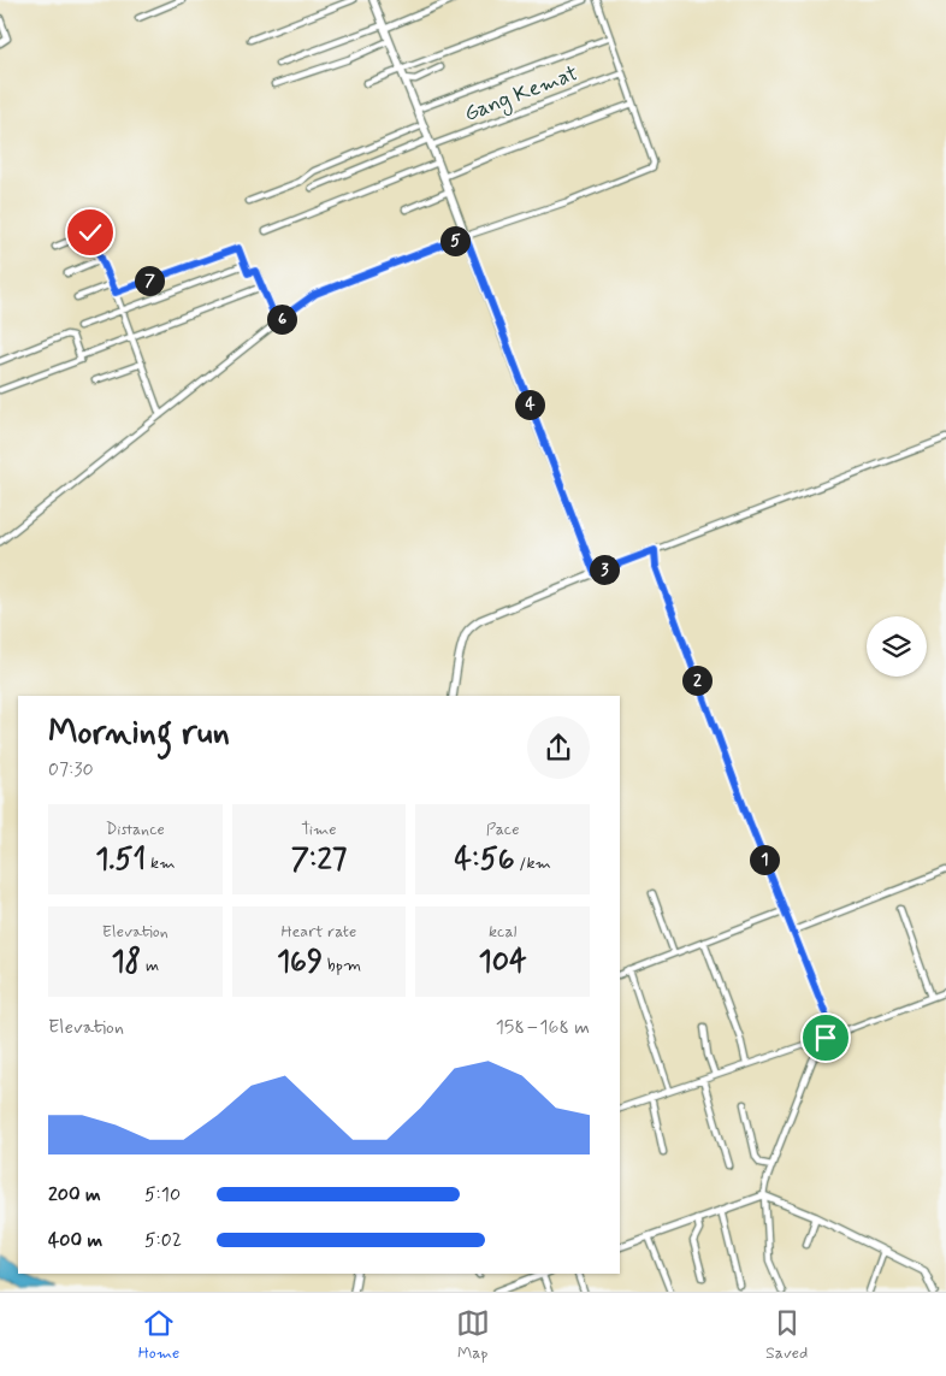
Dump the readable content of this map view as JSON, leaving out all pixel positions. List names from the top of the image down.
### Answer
{
  "streets": {
    "street": ["Gang Kemat"]
  },
  "page": {
    "pins": [
      "5",
      "7",
      "6",
      "4",
      "3",
      "2",
      "1"
    ],
    "heading": ["Morning run", "07:30"],
    "stats": [
      ["Distance", "1.51 km"],
      ["Time", "7:27"],
      ["Pace", "4:56 /km"],
      ["Elevation", "18 m"],
      ["Heart rate", "169 bpm"],
      ["kcal", "104"]
    ],
    "chart": ["Elevation", "158–168 m"],
    "list": [
      {
        "name": "200 m",
        "note": "5:10"
      },
      {
        "name": "400 m",
        "note": "5:02"
      }
    ],
    "tabs": ["Home", "Map", "Saved"]
  }
}
